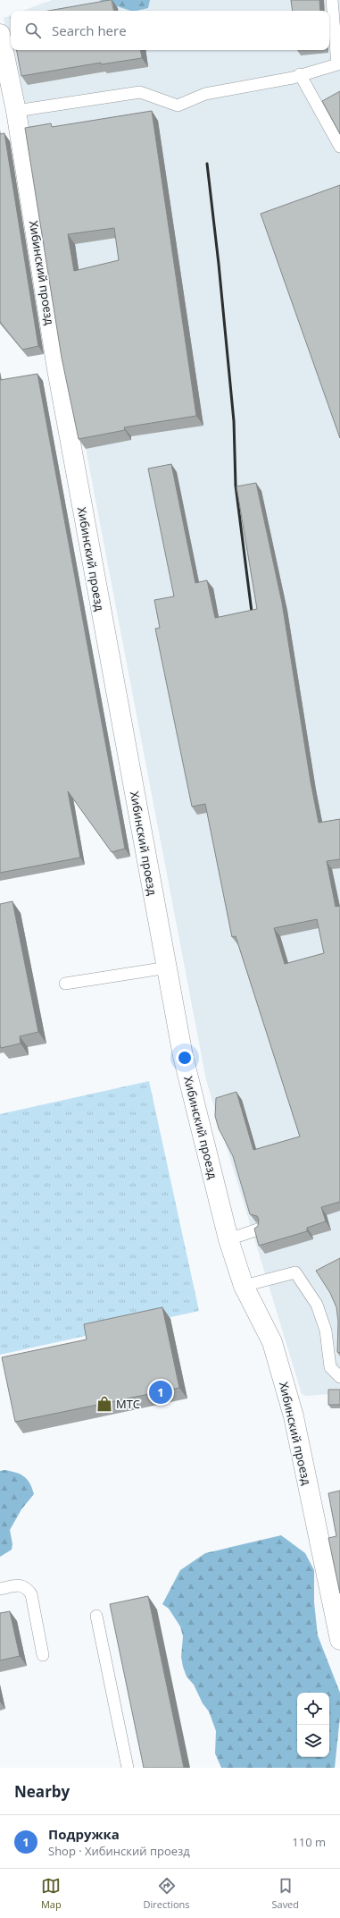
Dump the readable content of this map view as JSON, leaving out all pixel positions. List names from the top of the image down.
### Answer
{
  "streets": {
    "street": ["Хибинский проезд"]
  },
  "places": {
    "shop": ["МТС"]
  },
  "page": {
    "search": "Search here",
    "pins": "1",
    "heading": "Nearby",
    "list": [
      {
        "mark": "1",
        "name": "Подружка",
        "note": "Shop · Хибинский проезд",
        "value": "110 m"
      }
    ],
    "nav": ["Map", "Directions", "Saved"]
  }
}
